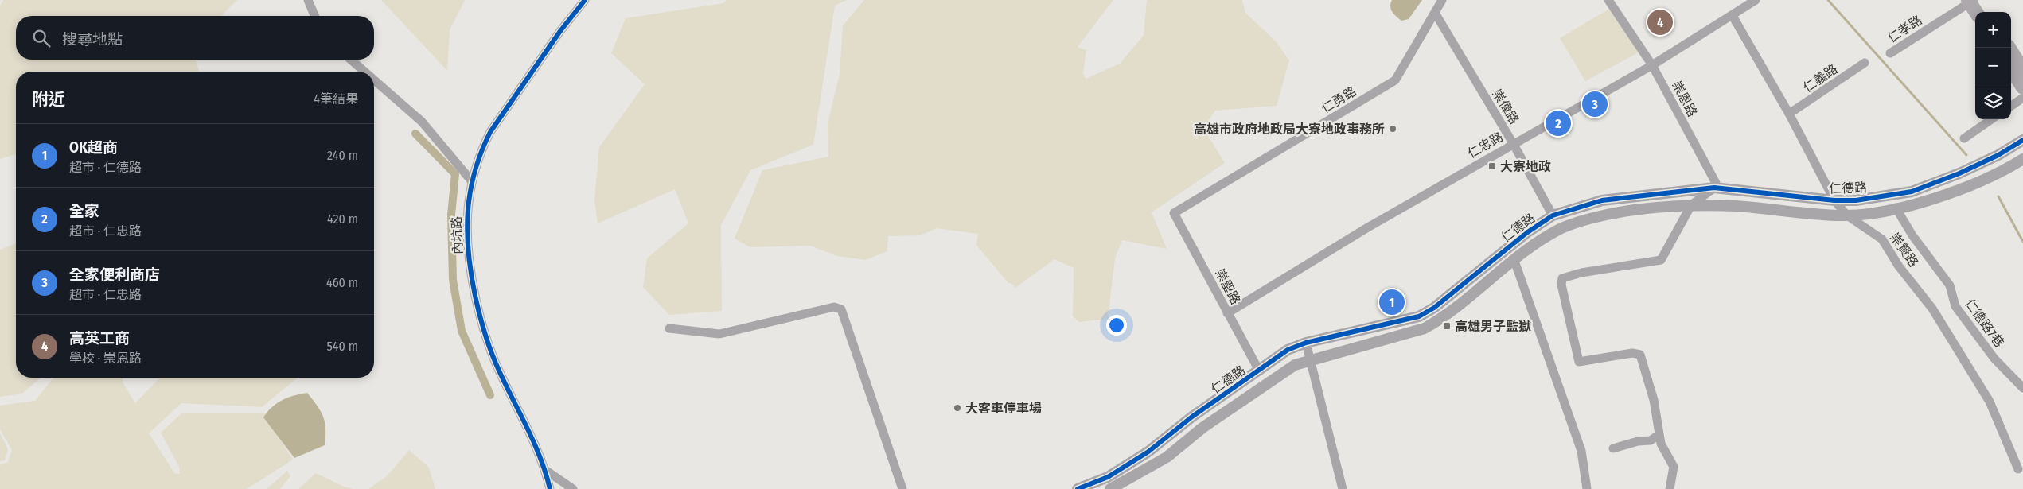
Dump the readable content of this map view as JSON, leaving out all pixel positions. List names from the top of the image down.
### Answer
{
  "streets": {
    "street": [
      "仁孝路",
      "仁義路",
      "崇恩路",
      "仁勇路",
      "崇偉路",
      "仁忠路",
      "仁德路",
      "內坑路",
      "崇賢路",
      "崇聖路",
      "仁德路7巷"
    ]
  },
  "crossings": [
    ["仁義路", "崇賢路"],
    ["崇恩路", "仁忠路"],
    ["崇恩路", "仁德路"],
    ["仁勇路", "崇偉路"],
    ["仁勇路", "崇聖路"],
    ["崇偉路", "仁忠路"],
    ["崇偉路", "仁德路"],
    ["仁忠路", "崇賢路"],
    ["仁忠路", "崇聖路"],
    ["仁德路", "崇賢路"],
    ["仁德路", "崇聖路"],
    ["仁德路", "仁德路7巷"]
  ],
  "places": {
    "other": ["高雄市政府地政局大寮地政事務所", "大客車停車場"],
    "transit": ["大寮地政", "高雄男子監獄"]
  },
  "page": {
    "pins": [
      "4",
      "3",
      "2",
      "1"
    ],
    "map_buttons": ["+", "−"],
    "search": "搜尋地點",
    "heading": ["附近", "4筆結果"],
    "list": [
      {
        "mark": "1",
        "name": "OK超商",
        "note": "超市 · 仁德路",
        "value": "240 m"
      },
      {
        "mark": "2",
        "name": "全家",
        "note": "超市 · 仁忠路",
        "value": "420 m"
      },
      {
        "mark": "3",
        "name": "全家便利商店",
        "note": "超市 · 仁忠路",
        "value": "460 m"
      },
      {
        "mark": "4",
        "name": "高英工商",
        "note": "學校 · 崇恩路",
        "value": "540 m"
      }
    ]
  }
}
